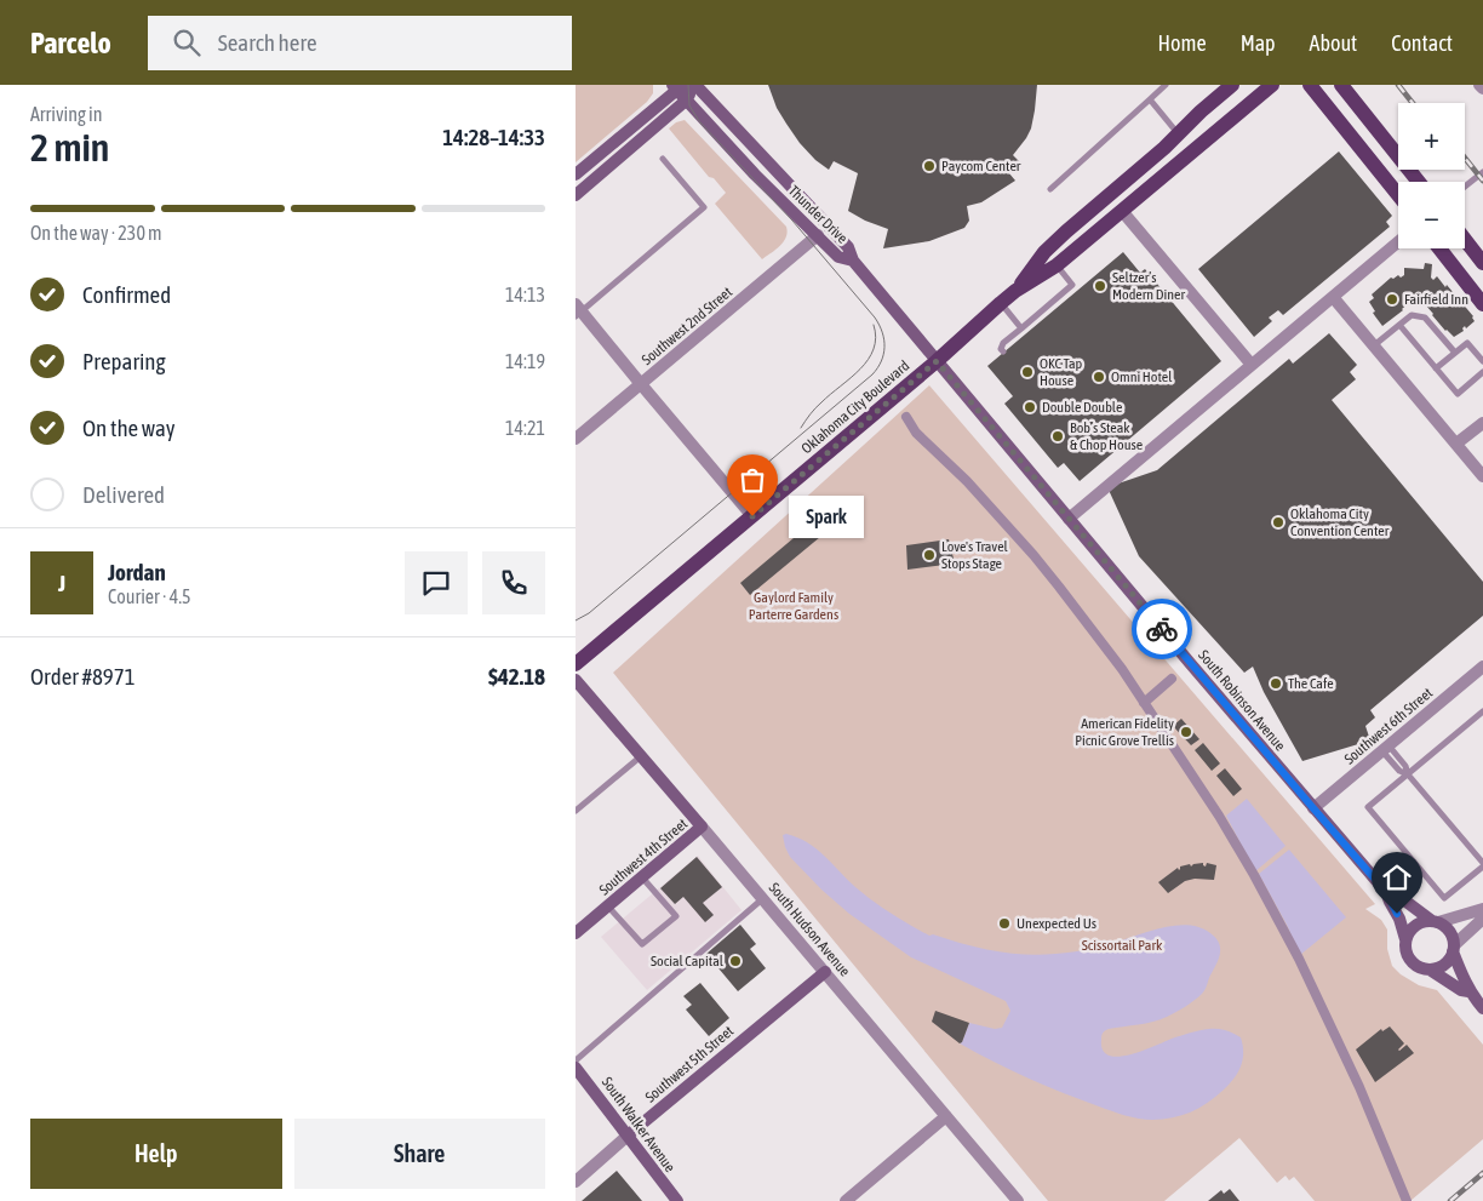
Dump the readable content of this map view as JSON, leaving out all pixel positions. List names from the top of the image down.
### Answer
{
  "streets": {
    "main road": [
      "Thunder Drive",
      "Oklahoma City Boulevard",
      "South Robinson Avenue",
      "Southwest 4th Street",
      "South Hudson Avenue",
      "Southwest 5th Street",
      "South Walker Avenue"
    ],
    "street": ["Southwest 2nd Street", "Southwest 6th Street"]
  },
  "crossings": [
    ["Thunder Drive", "Southwest 2nd Street"],
    ["Thunder Drive", "Oklahoma City Boulevard"],
    ["Thunder Drive", "South Robinson Avenue"],
    ["Oklahoma City Boulevard", "South Robinson Avenue"],
    ["South Robinson Avenue", "Southwest 6th Street"],
    ["Southwest 4th Street", "South Hudson Avenue"],
    ["South Hudson Avenue", "Southwest 5th Street"],
    ["Southwest 5th Street", "South Walker Avenue"]
  ],
  "parks": ["Gaylord Family Parterre Gardens", "Scissortail Park"],
  "places": [
    "Paycom Center",
    "Seltzer’s Modern Diner",
    "Fairfield Inn",
    "OKC Tap House",
    "Omni Hotel",
    "Double Double",
    "Bob’s Steak & Chop House",
    "Spark",
    "Oklahoma City Convention Center",
    "Love's Travel Stops Stage",
    "The Cafe",
    "American Fidelity Picnic Grove Trellis",
    "Unexpected Us",
    "Social Capital"
  ],
  "page": {
    "header": "Parcelo",
    "search": "Search here",
    "nav": [
      "Home",
      "Map",
      "About",
      "Contact"
    ],
    "heading": ["2 min", "Arriving in", "14:28–14:33"],
    "panel": [
      "Jordan",
      "Courier · 4.5",
      "Order #8971",
      "$42.18"
    ],
    "map_buttons": ["+", "−"],
    "bar": "On the way · 230 m",
    "list": [
      ["Confirmed", "14:13"],
      ["Preparing", "14:19"],
      ["On the way", "14:21"],
      "Delivered"
    ],
    "bubble": "Spark",
    "round": "J",
    "buttons": ["Help", "Share"]
  }
}
